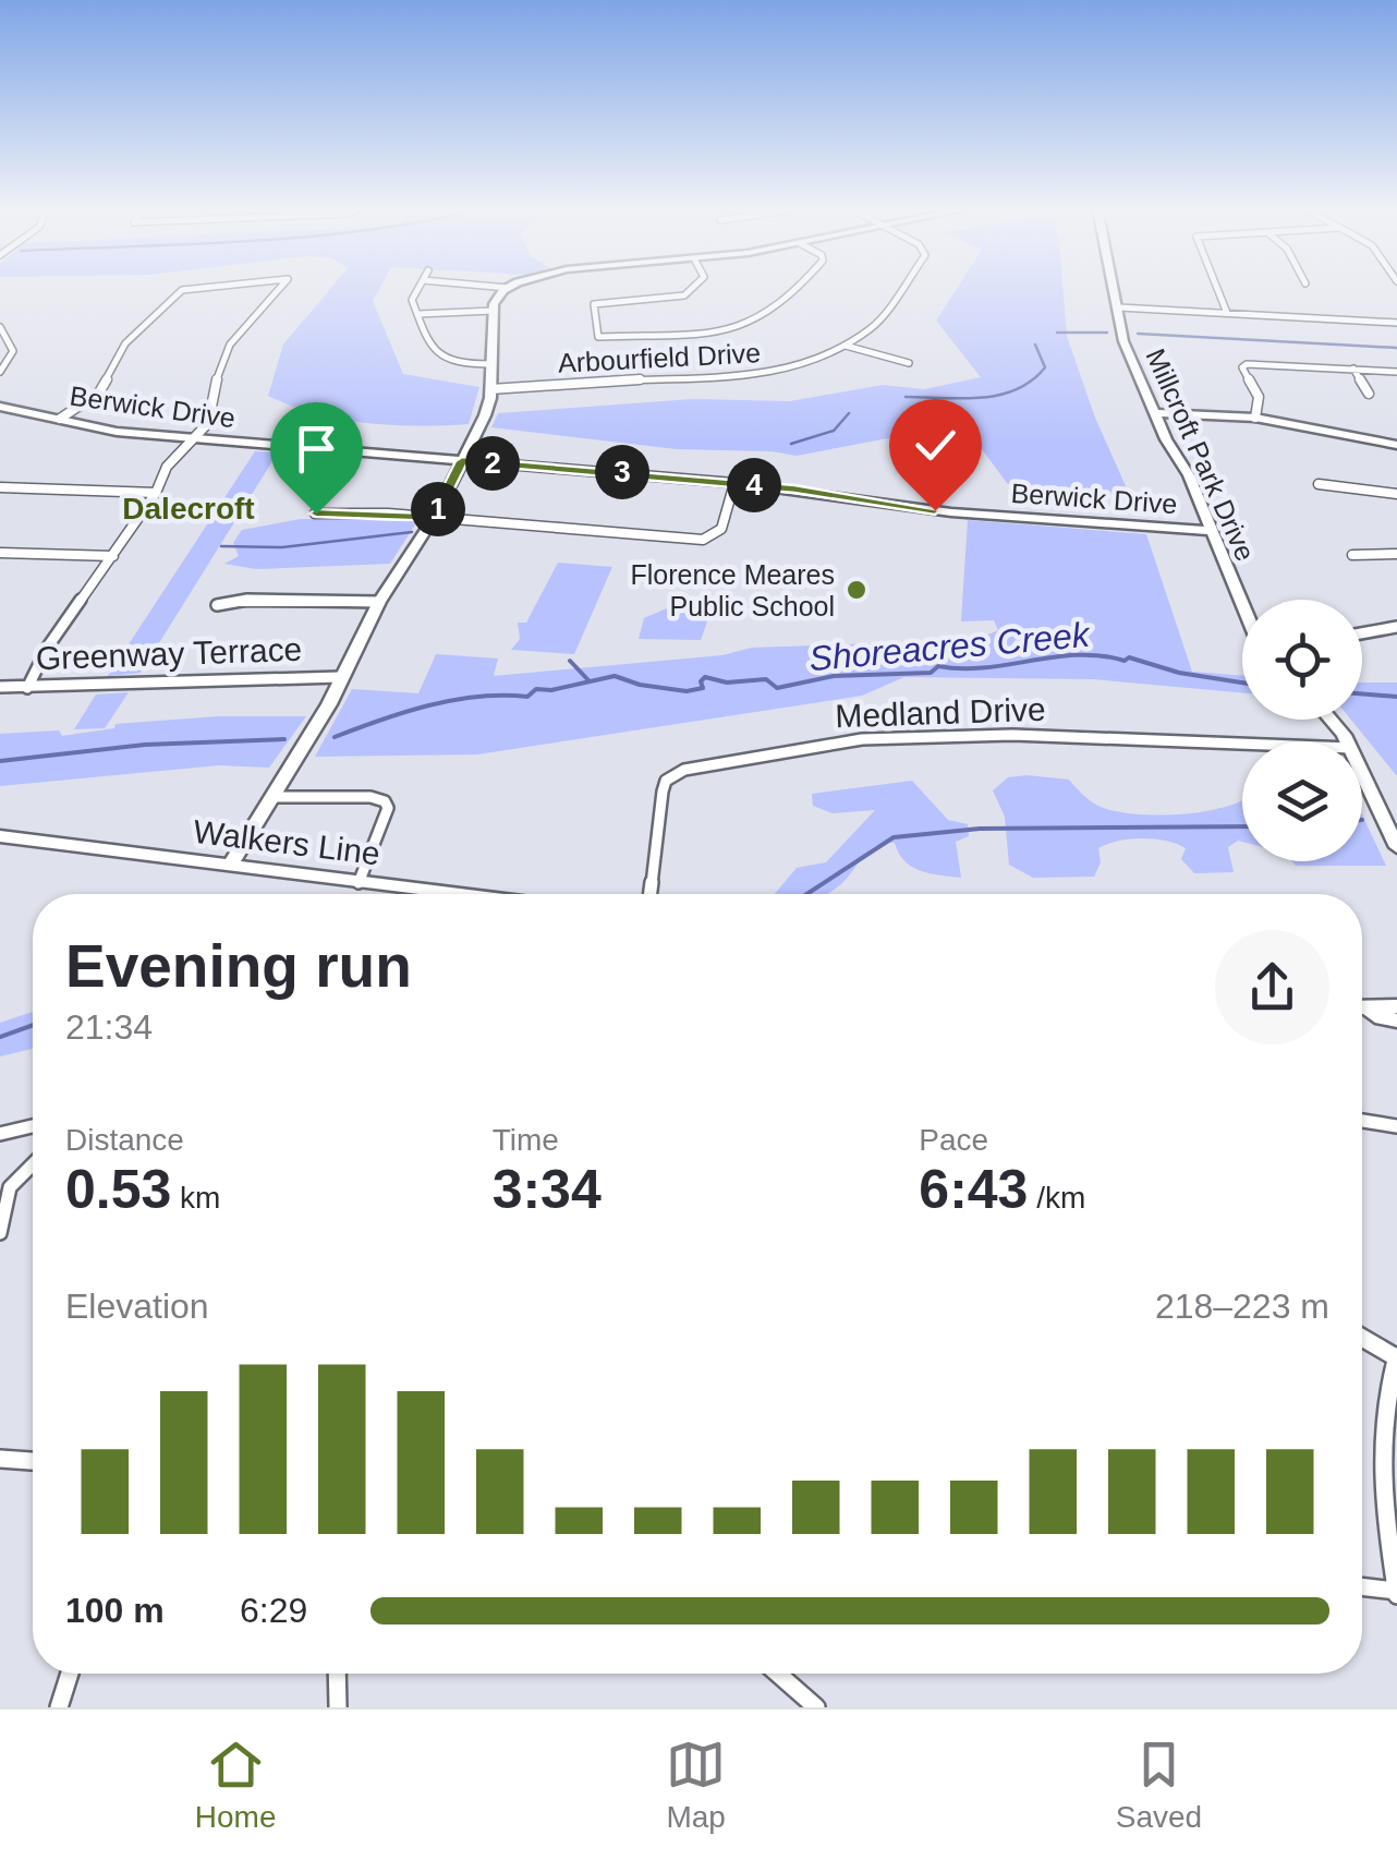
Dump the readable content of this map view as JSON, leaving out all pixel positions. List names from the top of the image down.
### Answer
{
  "streets": {
    "street": [
      "Arbourfield Drive",
      "Berwick Drive",
      "Millcroft Park Drive",
      "Greenway Terrace",
      "Medland Drive",
      "Walkers Line"
    ]
  },
  "crossings": [
    ["Berwick Drive", "Millcroft Park Drive"]
  ],
  "districts": ["Dalecroft"],
  "water": ["Shoreacres Creek"],
  "places": ["Florence Meares Public School"],
  "page": {
    "pins": [
      "2",
      "3",
      "4",
      "1"
    ],
    "heading": ["Evening run", "21:34"],
    "stats": [
      ["Distance", "0.53 km"],
      ["Time", "3:34"],
      ["Pace", "6:43 /km"]
    ],
    "chart": ["Elevation", "218–223 m"],
    "list": [
      {
        "name": "100 m",
        "note": "6:29"
      }
    ],
    "tabs": ["Home", "Map", "Saved"]
  }
}
